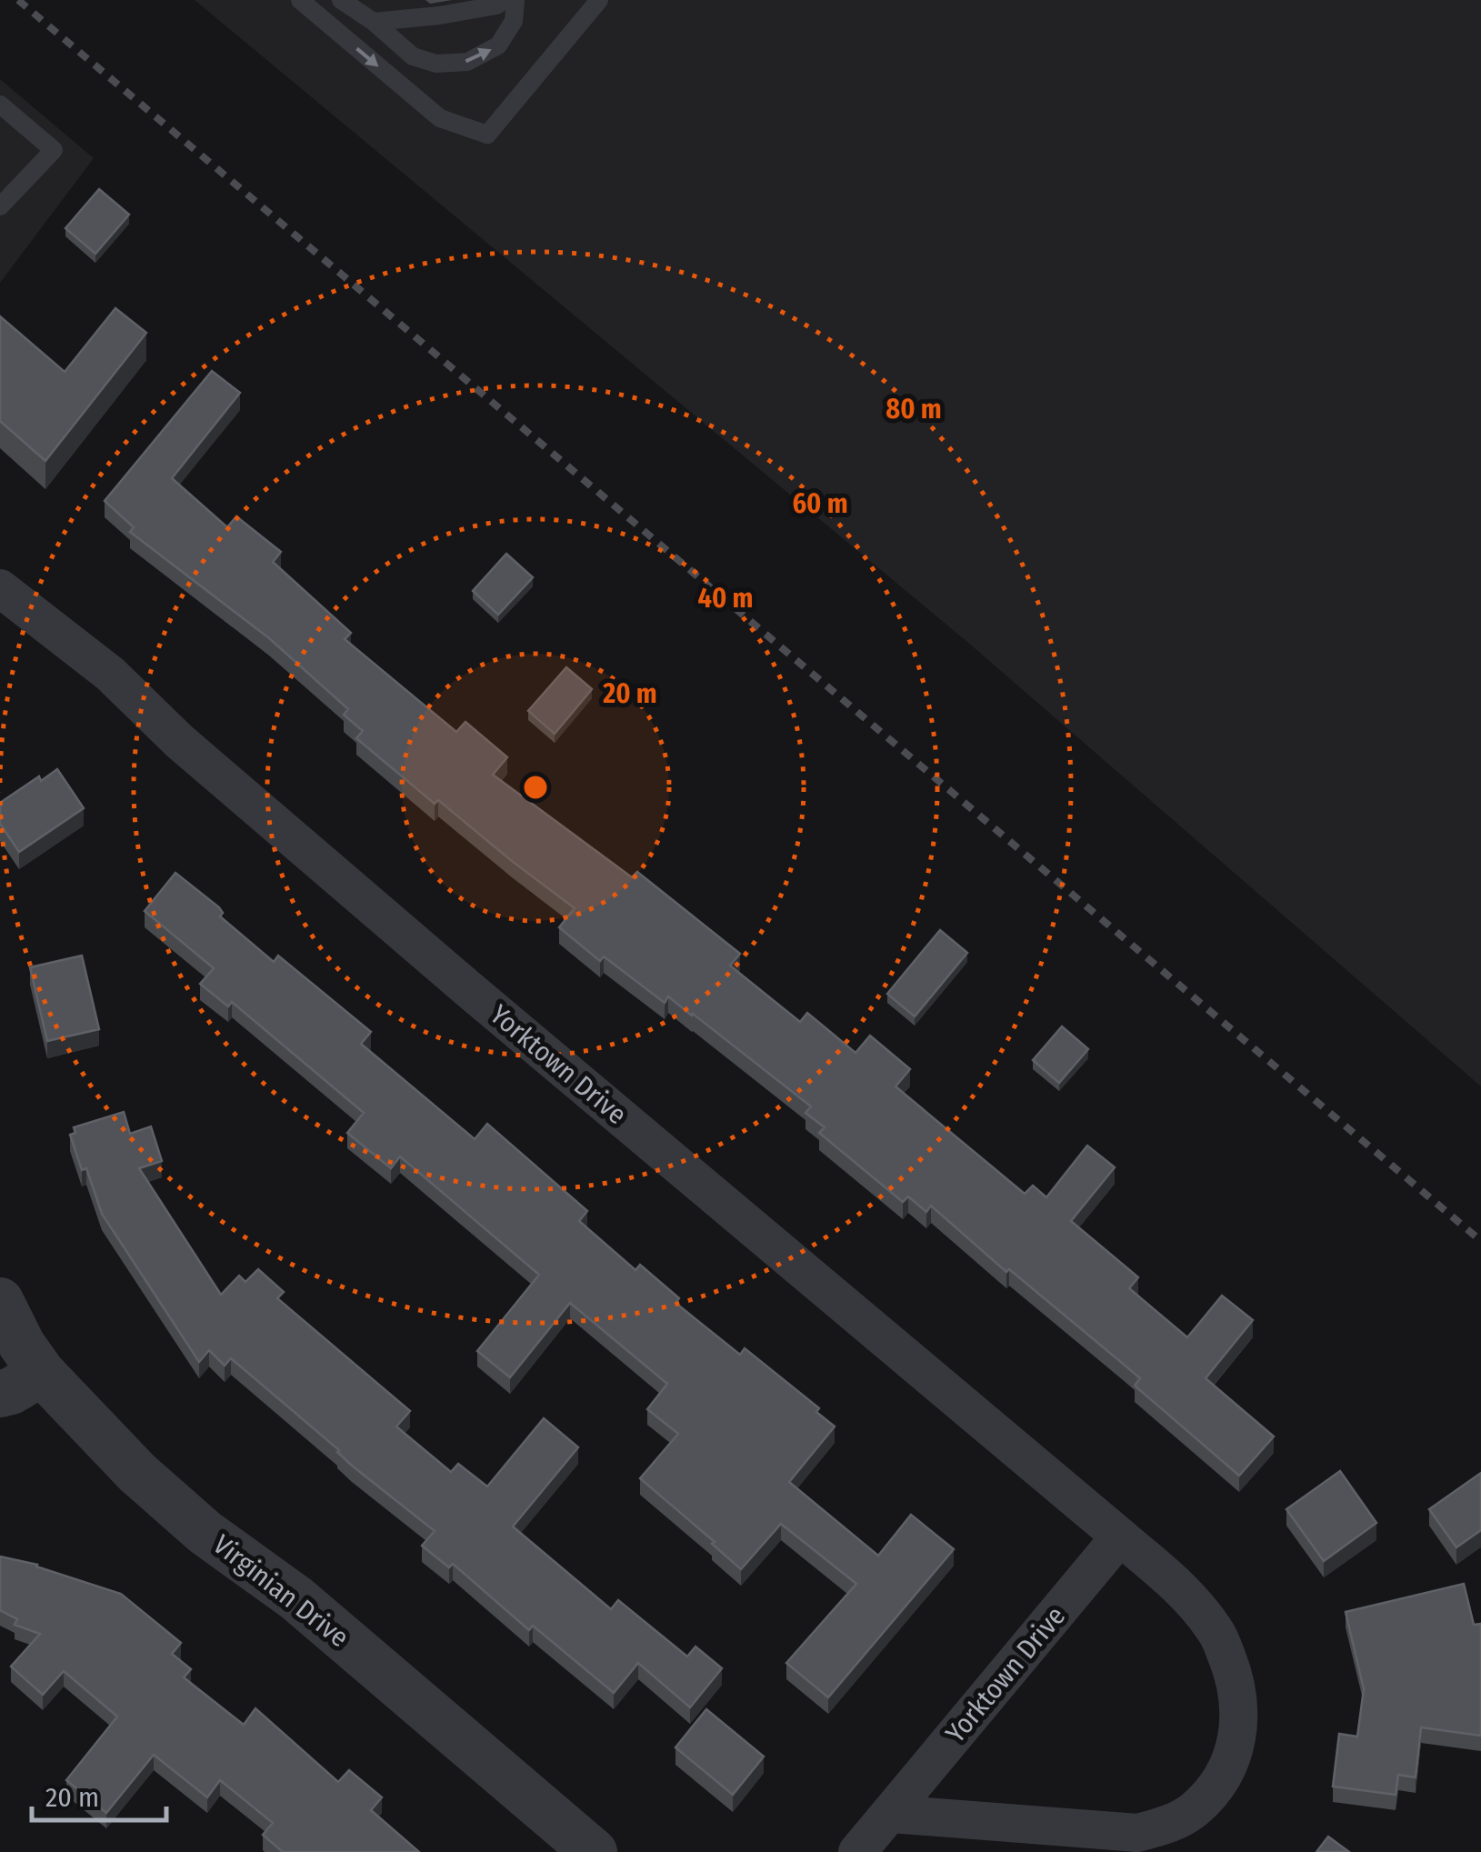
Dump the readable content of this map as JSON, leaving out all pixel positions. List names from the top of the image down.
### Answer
{
  "streets": {
    "street": ["Yorktown Drive", "Virginian Drive"]
  },
  "scale_bar": "20 m",
  "rings": [
    "80 m",
    "60 m",
    "40 m",
    "20 m"
  ]
}
